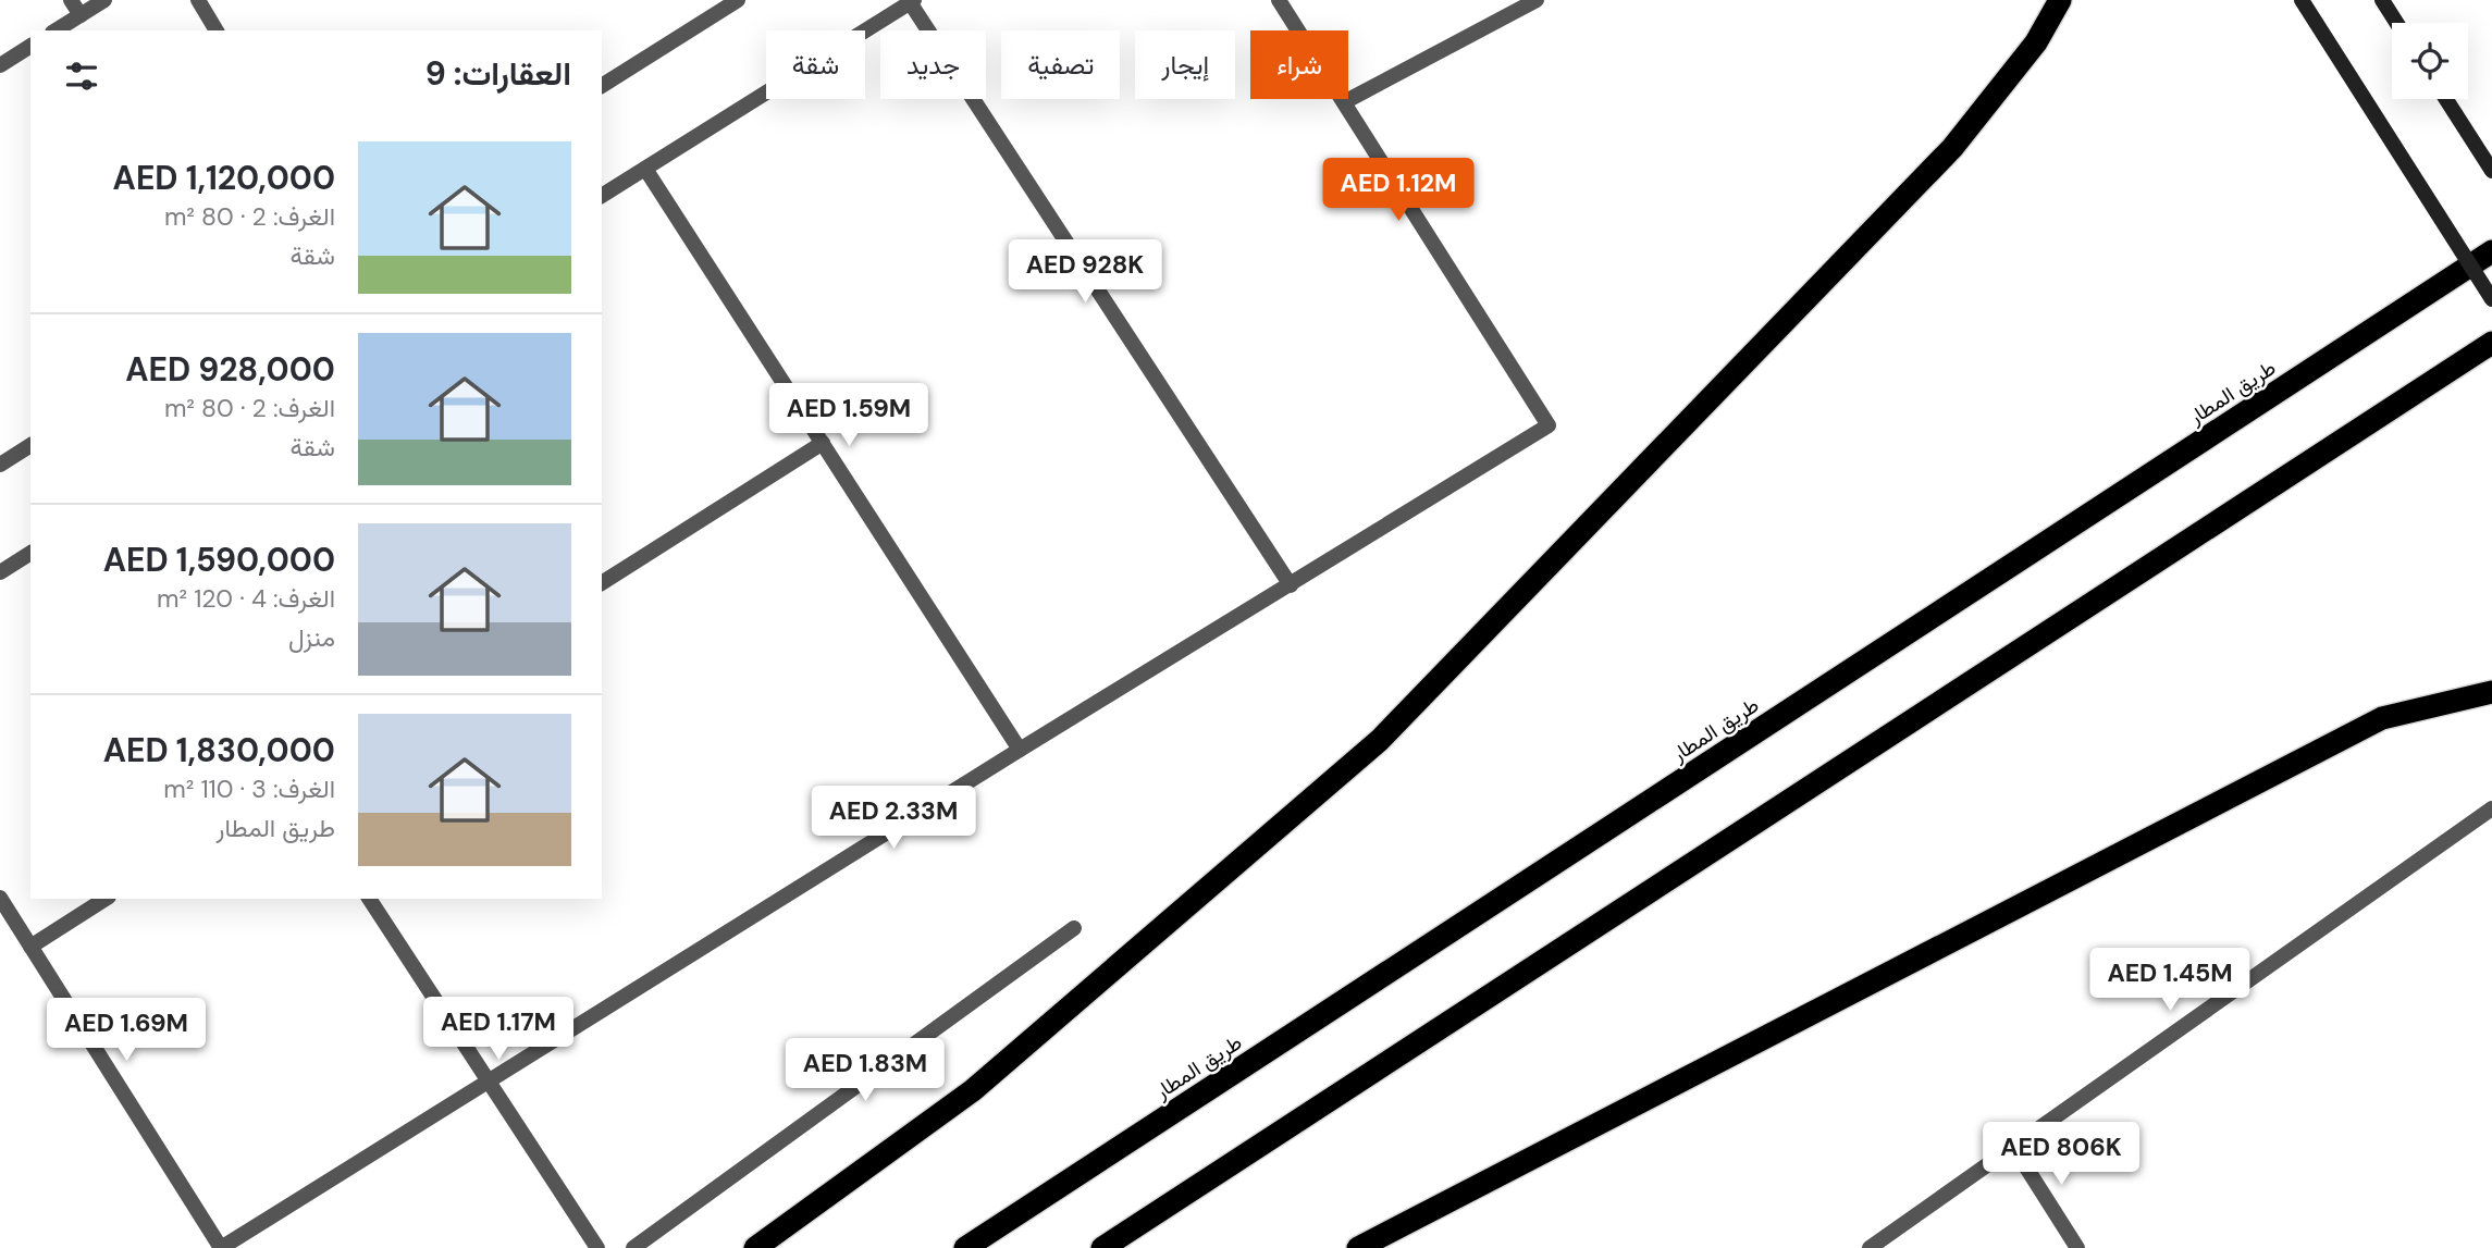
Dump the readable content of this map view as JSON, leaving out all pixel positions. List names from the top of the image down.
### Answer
{
  "streets": {
    "highway": ["طريق المطار"]
  },
  "page": {
    "chip": [
      "شراء",
      "إيجار",
      "تصفية",
      "جديد",
      "شقة"
    ],
    "heading": "العقارات: 9",
    "list": [
      {
        "name": "AED 1,120,000",
        "note": "الغرف: 2 · 80 m² · شقة"
      },
      {
        "name": "AED 928,000",
        "note": "الغرف: 2 · 80 m² · شقة"
      },
      {
        "name": "AED 1,590,000",
        "note": "الغرف: 4 · 120 m² · منزل"
      },
      {
        "name": "AED 1,830,000",
        "note": "الغرف: 3 · 110 m² · طريق المطار"
      }
    ],
    "price": [
      "AED 1.12M",
      "AED 928K",
      "AED 1.59M",
      "AED 2.33M",
      "AED 1.45M",
      "AED 1.17M",
      "AED 1.69M",
      "AED 1.83M",
      "AED 806K"
    ]
  }
}
